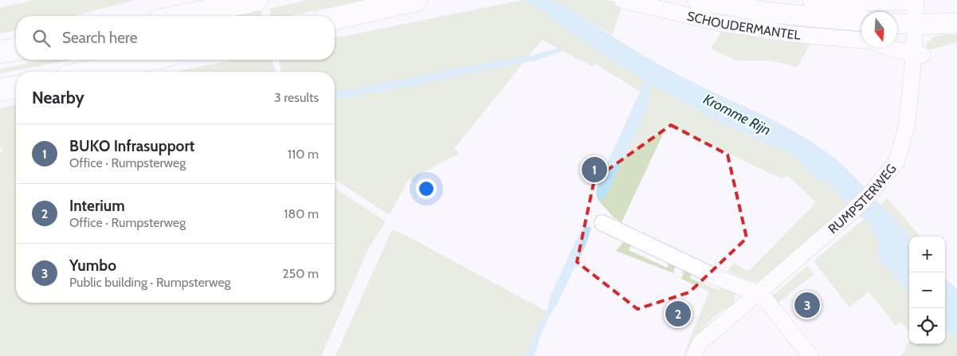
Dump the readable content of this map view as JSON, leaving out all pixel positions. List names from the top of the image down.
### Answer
{
  "streets": {
    "main road": ["SCHOUDERMANTEL"],
    "street": ["RUMPSTERWEG"]
  },
  "water": ["Kromme Rijn"],
  "north": "bottom",
  "page": {
    "search": "Search here",
    "heading": ["Nearby", "3 results"],
    "list": [
      {
        "mark": "1",
        "name": "BUKO Infrasupport",
        "note": "Office · Rumpsterweg",
        "value": "110 m"
      },
      {
        "mark": "2",
        "name": "Interium",
        "note": "Office · Rumpsterweg",
        "value": "180 m"
      },
      {
        "mark": "3",
        "name": "Yumbo",
        "note": "Public building · Rumpsterweg",
        "value": "250 m"
      }
    ],
    "pins": ["1", "3", "2"],
    "map_buttons": ["+", "−"]
  }
}
